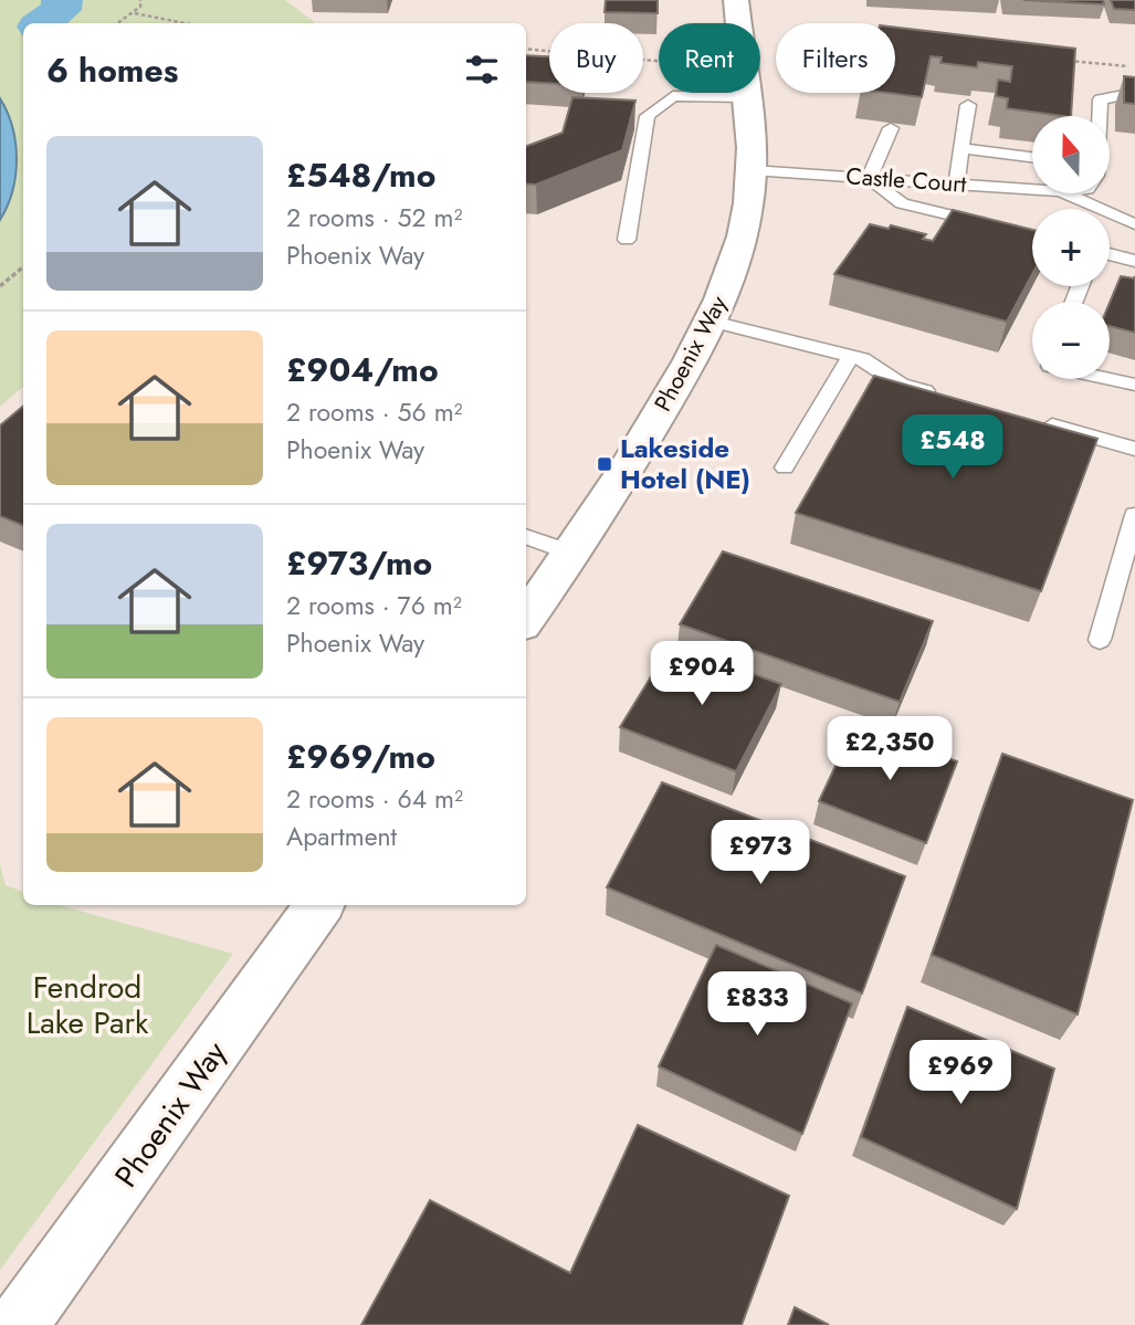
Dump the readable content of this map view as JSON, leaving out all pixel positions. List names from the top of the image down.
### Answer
{
  "streets": {
    "street": ["Phoenix Way"],
    "lane": ["Castle Court"]
  },
  "crossings": [
    ["Castle Court", "Phoenix Way"]
  ],
  "parks": ["Fendrod Lake Park"],
  "places": {
    "transit": ["Lakeside Hotel (NE)"]
  },
  "north": "top",
  "page": {
    "chip": ["Buy", "Rent", "Filters"],
    "heading": "6 homes",
    "map_buttons": ["+", "−"],
    "list": [
      {
        "name": "£548/mo",
        "note": "2 rooms · 52 m² · Phoenix Way"
      },
      {
        "name": "£904/mo",
        "note": "2 rooms · 56 m² · Phoenix Way"
      },
      {
        "name": "£973/mo",
        "note": "2 rooms · 76 m² · Phoenix Way"
      },
      {
        "name": "£969/mo",
        "note": "2 rooms · 64 m² · Apartment"
      }
    ],
    "price": [
      "£548",
      "£904",
      "£2,350",
      "£973",
      "£833",
      "£969"
    ]
  }
}
